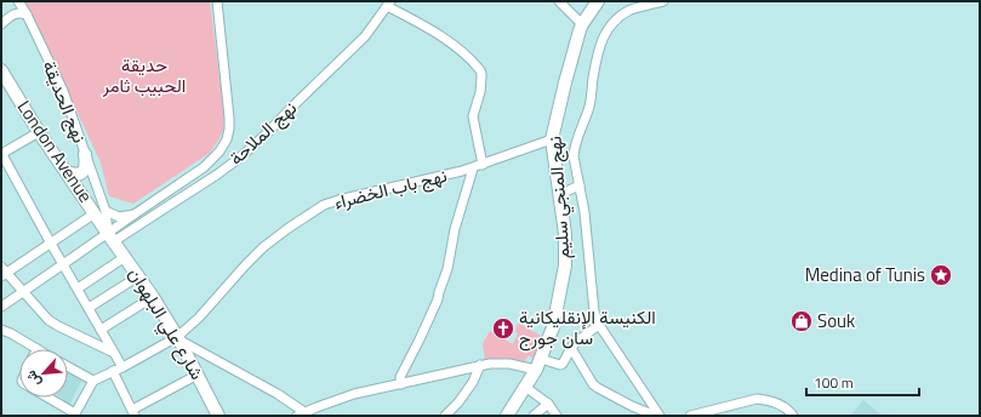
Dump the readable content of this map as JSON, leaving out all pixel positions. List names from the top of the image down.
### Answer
{
  "streets": {
    "main road": ["London Avenue", "نهج المنجي سليم", "شارع علي البلهوان"],
    "street": ["نهج الحديقة", "نهج الملاحة", "نهج باب الخضراء"]
  },
  "crossings": [
    ["نهج الحديقة", "London Avenue"],
    ["نهج الملاحة", "London Avenue"],
    ["نهج الملاحة", "شارع علي البلهوان"],
    ["London Avenue", "شارع علي البلهوان"],
    ["نهج باب الخضراء", "نهج المنجي سليم"],
    ["نهج باب الخضراء", "شارع علي البلهوان"]
  ],
  "parks": ["حديقة الحبيب ثامر"],
  "places": {
    "place": ["Medina of Tunis"],
    "shop": ["Souk"],
    "church": ["الكنيسة الإنقليكانية سان جورج"]
  },
  "scale_bar": "100 m",
  "north": "bottom left"
}
